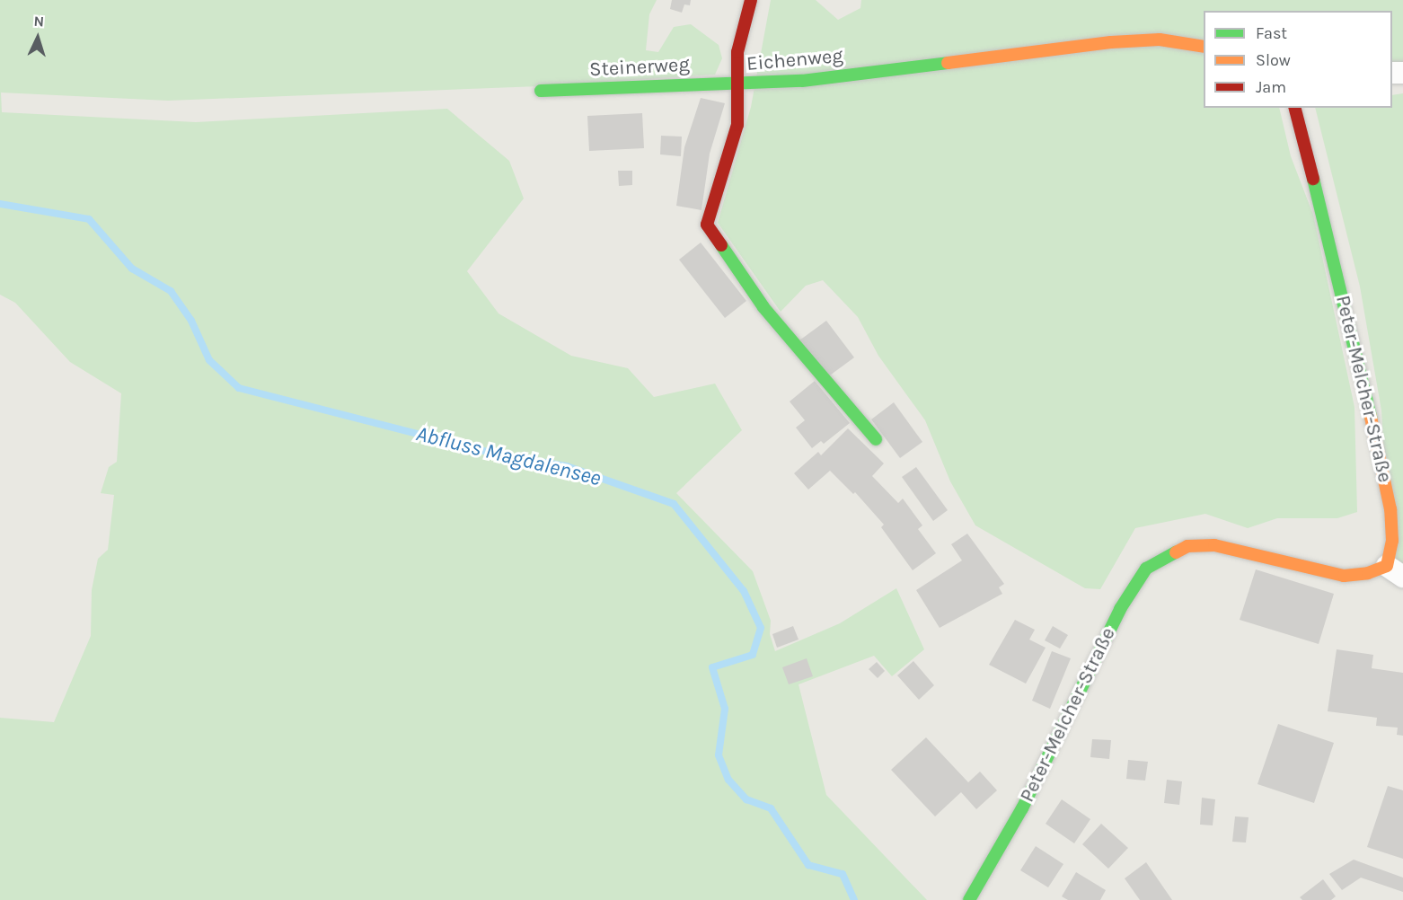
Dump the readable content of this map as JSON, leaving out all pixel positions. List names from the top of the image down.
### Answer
{
  "streets": {
    "street": ["Eichenweg", "Steinerweg", "Peter-Melcher-Straße"]
  },
  "crossings": [
    ["Eichenweg", "Steinerweg"]
  ],
  "water": ["Abfluss Magdalensee"],
  "legend": ["Fast", "Slow", "Jam"],
  "north": "top"
}
